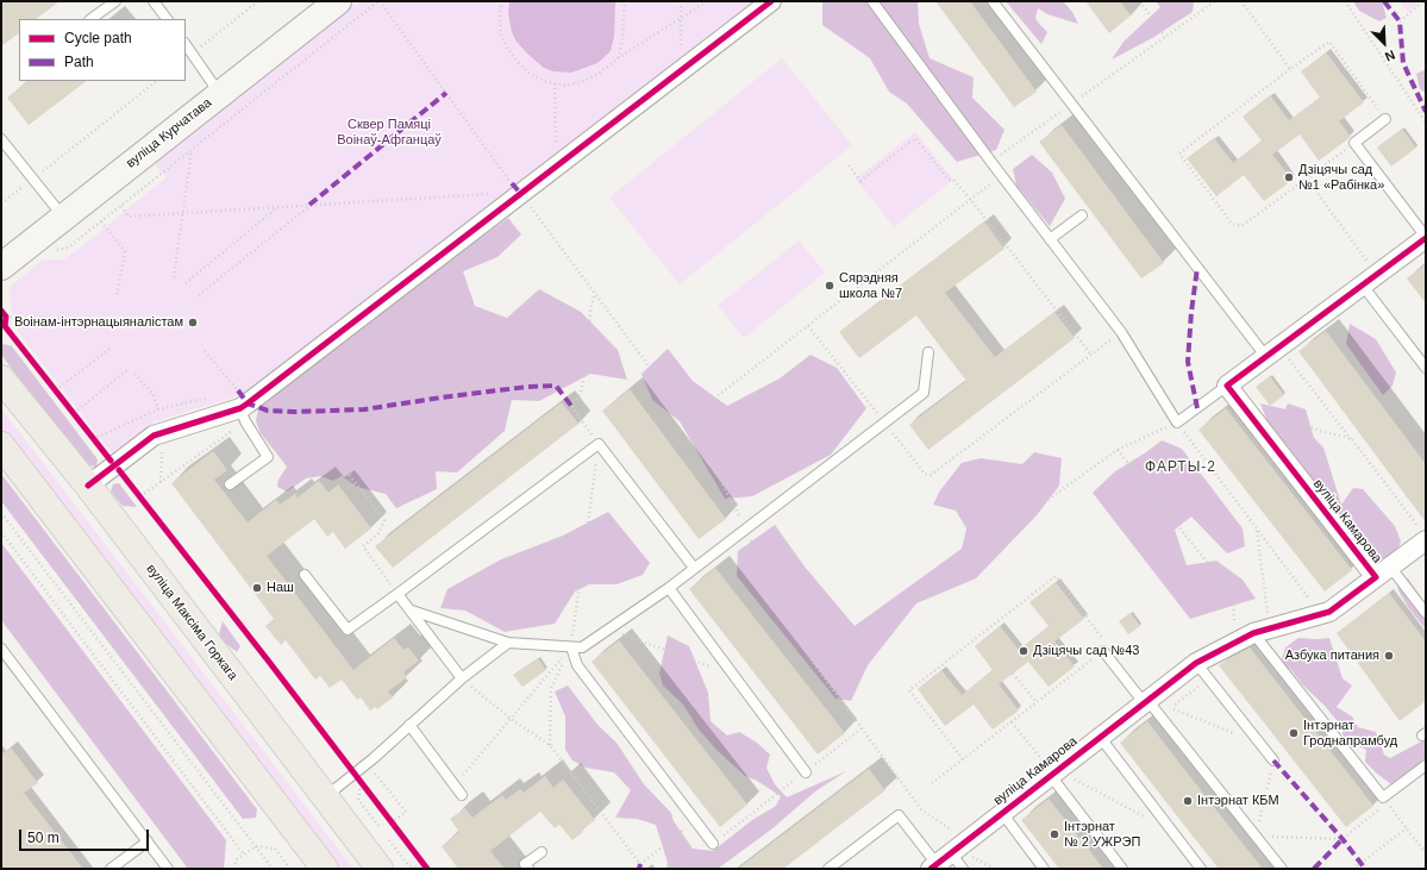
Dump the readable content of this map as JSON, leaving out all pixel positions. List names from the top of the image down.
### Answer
{
  "streets": {
    "main road": ["вуліца Курчатава", "вуліца Максіма Горкага"],
    "street": ["вуліца Камарова"]
  },
  "districts": ["ФАРТЫ-2"],
  "parks": ["Сквер Памяці Воінаў-Афганцаў"],
  "places": [
    "Дзіцячы сад №1 «Рабінка»",
    "Сярэдняя школа №7",
    "Воінам-інтэрнацыяналістам",
    "Наш",
    "Дзіцячы сад №43",
    "Азбука питания",
    "Інтэрнат Гроднапрамбуд",
    "Інтэрнат КБМ",
    "Інтэрнат № 2 УЖРЭП"
  ],
  "legend": ["Cycle path", "Path"],
  "scale_bar": "50 m",
  "north": "bottom right"
}
